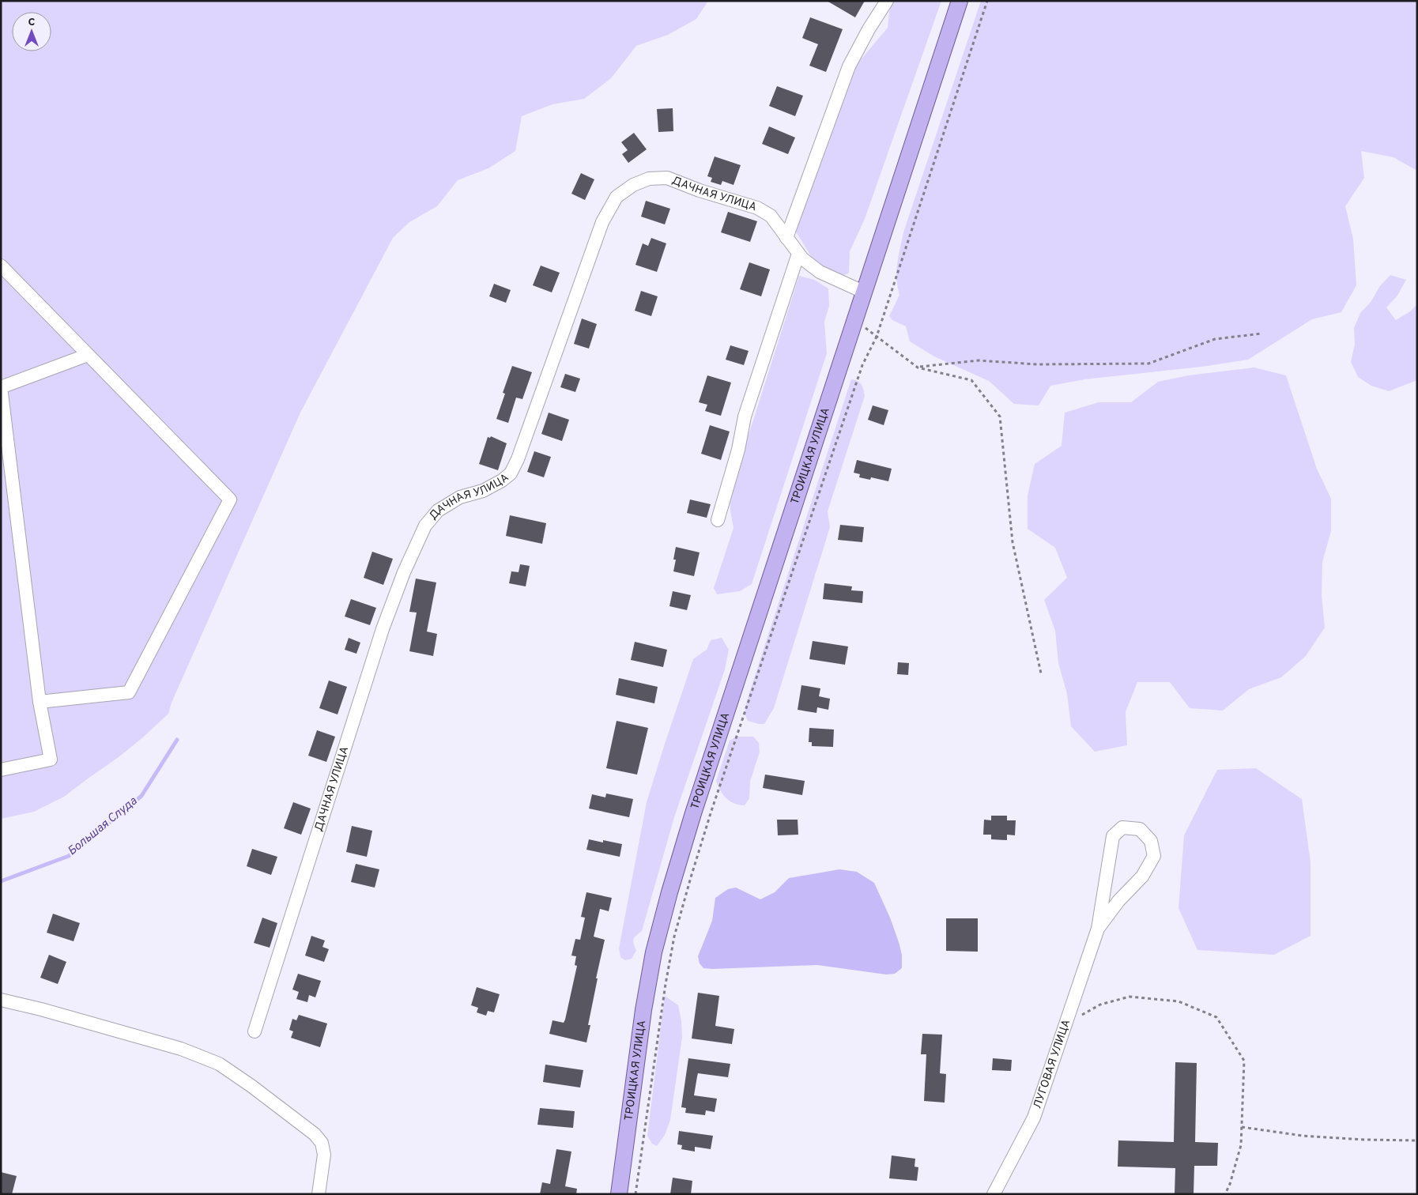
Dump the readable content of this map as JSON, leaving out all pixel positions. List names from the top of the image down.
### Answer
{
  "streets": {
    "main road": ["ТРОИЦКАЯ УЛИЦА"],
    "street": ["ДАЧНАЯ УЛИЦА", "ЛУГОВАЯ УЛИЦА"]
  },
  "crossings": [
    ["ДАЧНАЯ УЛИЦА", "ТРОИЦКАЯ УЛИЦА"]
  ],
  "water": ["Большая Слуда"],
  "north": "top"
}
